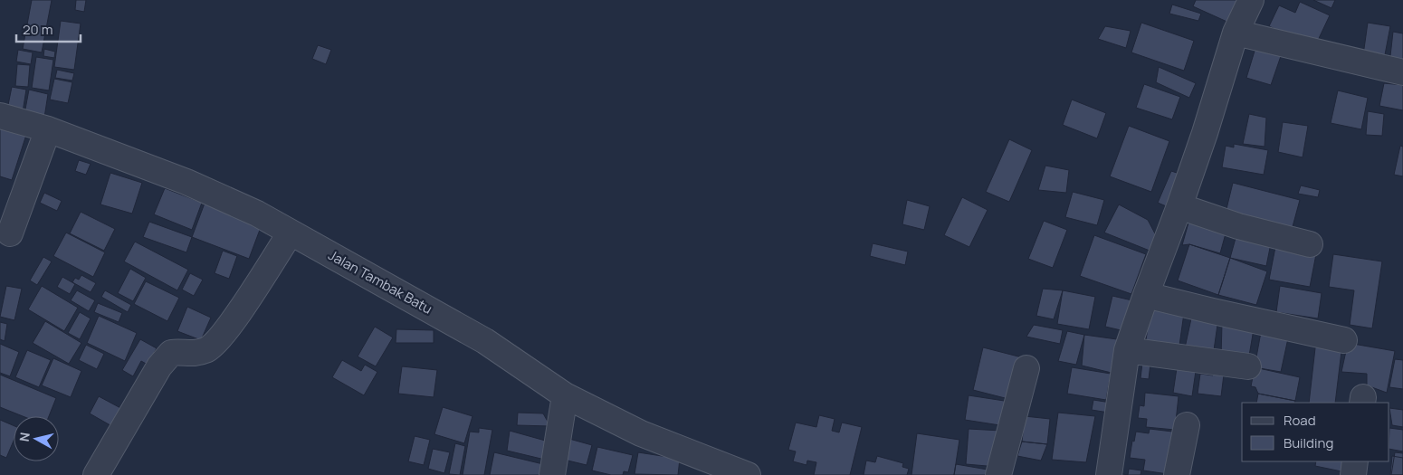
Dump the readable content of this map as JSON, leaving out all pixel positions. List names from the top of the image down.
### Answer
{
  "streets": {
    "street": ["Jalan Tambak Batu"]
  },
  "legend": ["Road", "Building"],
  "scale_bar": "20 m",
  "north": "left"
}
